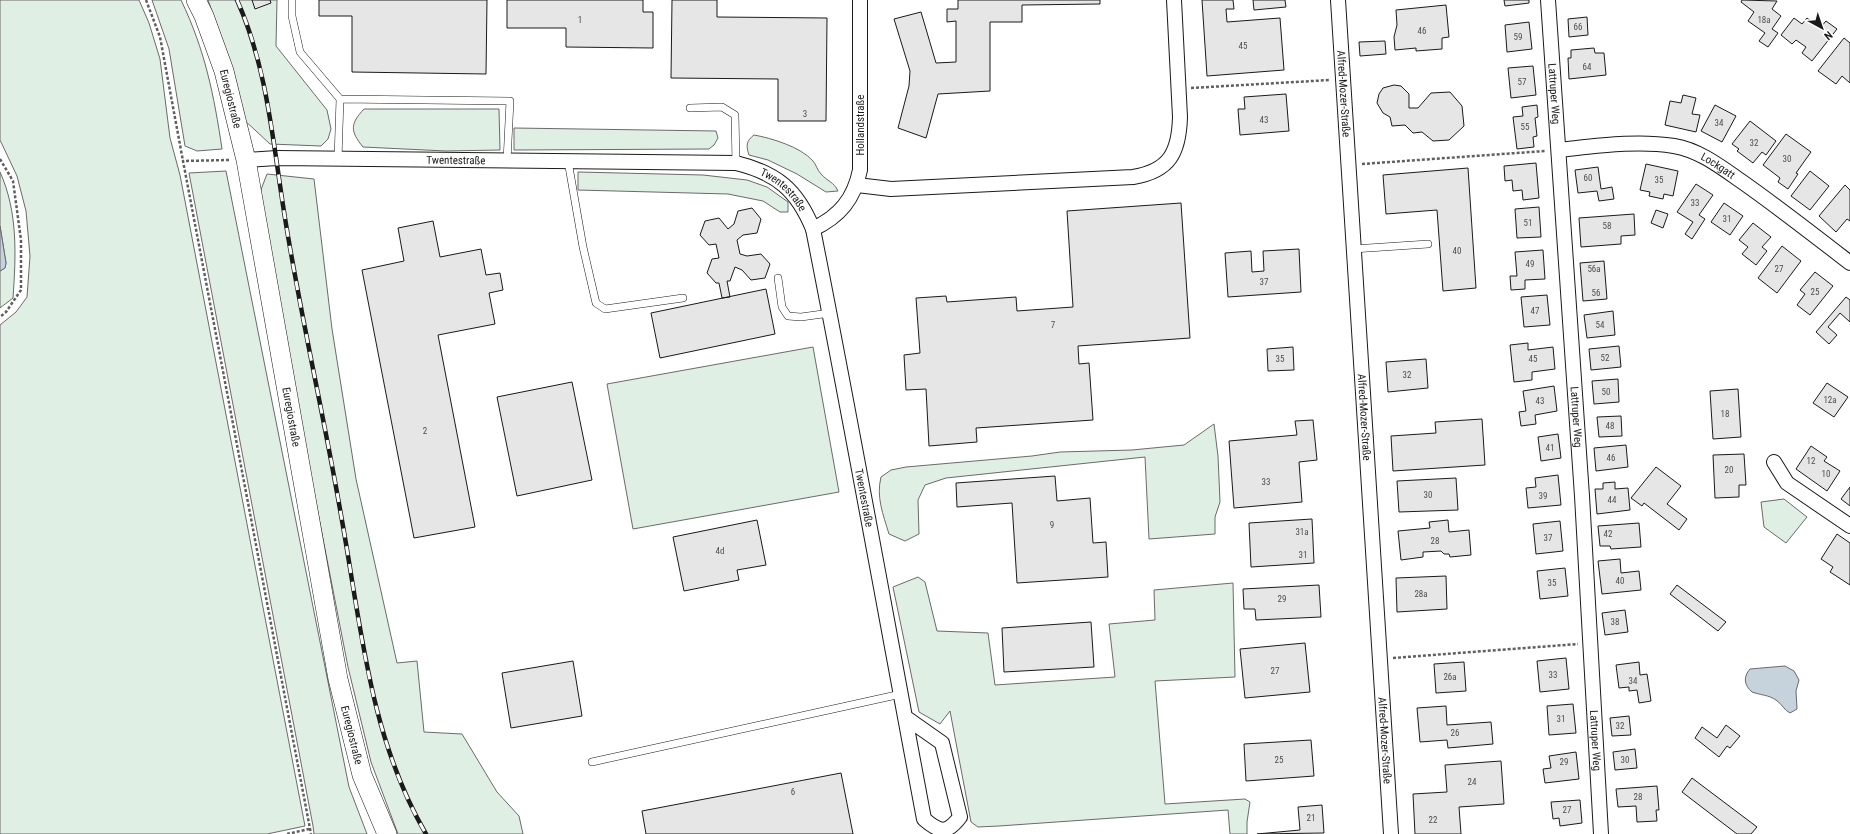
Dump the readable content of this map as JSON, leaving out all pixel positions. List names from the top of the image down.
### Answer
{
  "streets": {
    "main road": ["Euregiostraße"],
    "street": [
      "Alfred-Mozer-Straße",
      "Lattruper Weg",
      "Hollandstraße",
      "Twentestraße",
      "Lockgatt"
    ]
  },
  "crossings": [
    ["Lattruper Weg", "Lockgatt"],
    ["Euregiostraße", "Twentestraße"],
    ["Hollandstraße", "Twentestraße"]
  ],
  "house_numbers": [
    "1",
    "18a",
    "66",
    "46",
    "59",
    "45",
    "64",
    "57",
    "3",
    "43",
    "34",
    "55",
    "32",
    "30",
    "60",
    "35",
    "33",
    "31",
    "51",
    "58",
    "40",
    "49",
    "56a",
    "27",
    "37",
    "25",
    "56",
    "47",
    "7",
    "54",
    "52",
    "35",
    "45",
    "32",
    "50",
    "12a",
    "43",
    "18",
    "48",
    "2",
    "41",
    "46",
    "12",
    "20",
    "10",
    "33",
    "30",
    "39",
    "44",
    "9",
    "31a",
    "42",
    "37",
    "28",
    "4d",
    "31",
    "40",
    "35",
    "28a",
    "29",
    "38",
    "27",
    "33",
    "26a",
    "34",
    "31",
    "32",
    "26",
    "25",
    "30",
    "29",
    "24",
    "6",
    "28",
    "27",
    "21",
    "22"
  ],
  "north": "bottom right"
}
